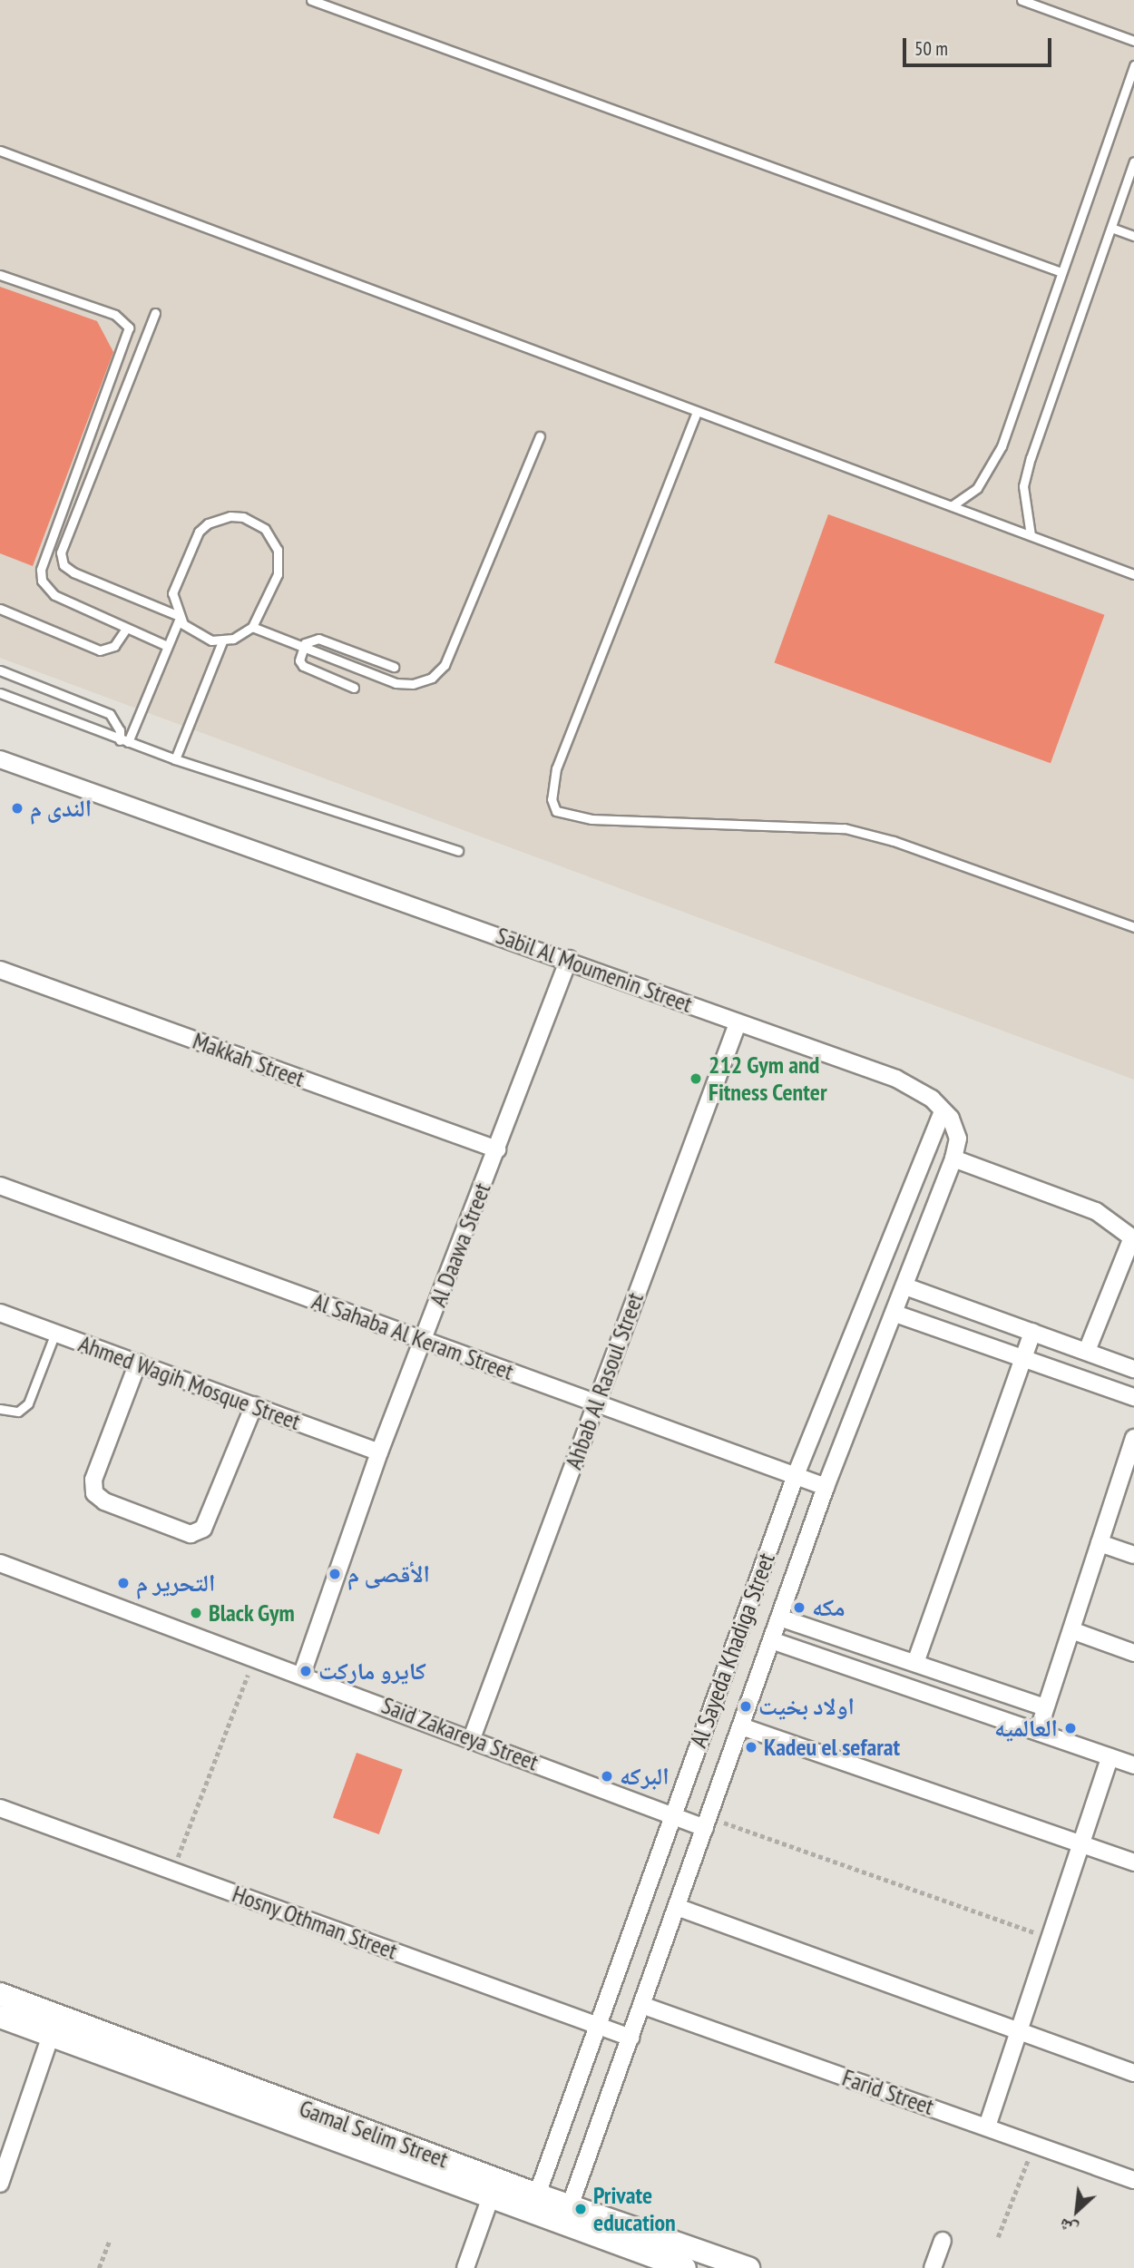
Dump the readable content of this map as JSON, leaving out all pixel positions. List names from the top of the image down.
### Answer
{
  "streets": {
    "main road": ["Gamal Selim Street"],
    "street": [
      "Sabil Al Moumenin Street",
      "Makkah Street",
      "Al Daawa Street",
      "Al Sahaba Al Keram Street",
      "Ahbab Al Rasoul Street",
      "Ahmed Wagih Mosque Street",
      "Al Sayeda Khadiga Street",
      "Said Zakareya Street",
      "Hosny Othman Street",
      "Farid Street"
    ]
  },
  "crossings": [
    ["Sabil Al Moumenin Street", "Al Daawa Street"],
    ["Sabil Al Moumenin Street", "Ahbab Al Rasoul Street"],
    ["Sabil Al Moumenin Street", "Al Sayeda Khadiga Street"],
    ["Makkah Street", "Al Daawa Street"],
    ["Al Daawa Street", "Al Sahaba Al Keram Street"],
    ["Al Daawa Street", "Ahmed Wagih Mosque Street"],
    ["Al Daawa Street", "Said Zakareya Street"],
    ["Al Sahaba Al Keram Street", "Ahbab Al Rasoul Street"],
    ["Al Sahaba Al Keram Street", "Al Sayeda Khadiga Street"],
    ["Ahbab Al Rasoul Street", "Said Zakareya Street"],
    ["Al Sayeda Khadiga Street", "Said Zakareya Street"],
    ["Al Sayeda Khadiga Street", "Hosny Othman Street"],
    ["Al Sayeda Khadiga Street", "Farid Street"],
    ["Al Sayeda Khadiga Street", "Gamal Selim Street"]
  ],
  "places": [
    "الندى م",
    "212 Gym and Fitness Center",
    "الأقصى م",
    "التحرير م",
    "مكه",
    "Black Gym",
    "كايرو ماركت",
    "اولاد بخيت",
    "العالميه",
    "Kadeu el sefarat",
    "البركه",
    "Private education"
  ],
  "scale_bar": "50 m",
  "north": "bottom left"
}
